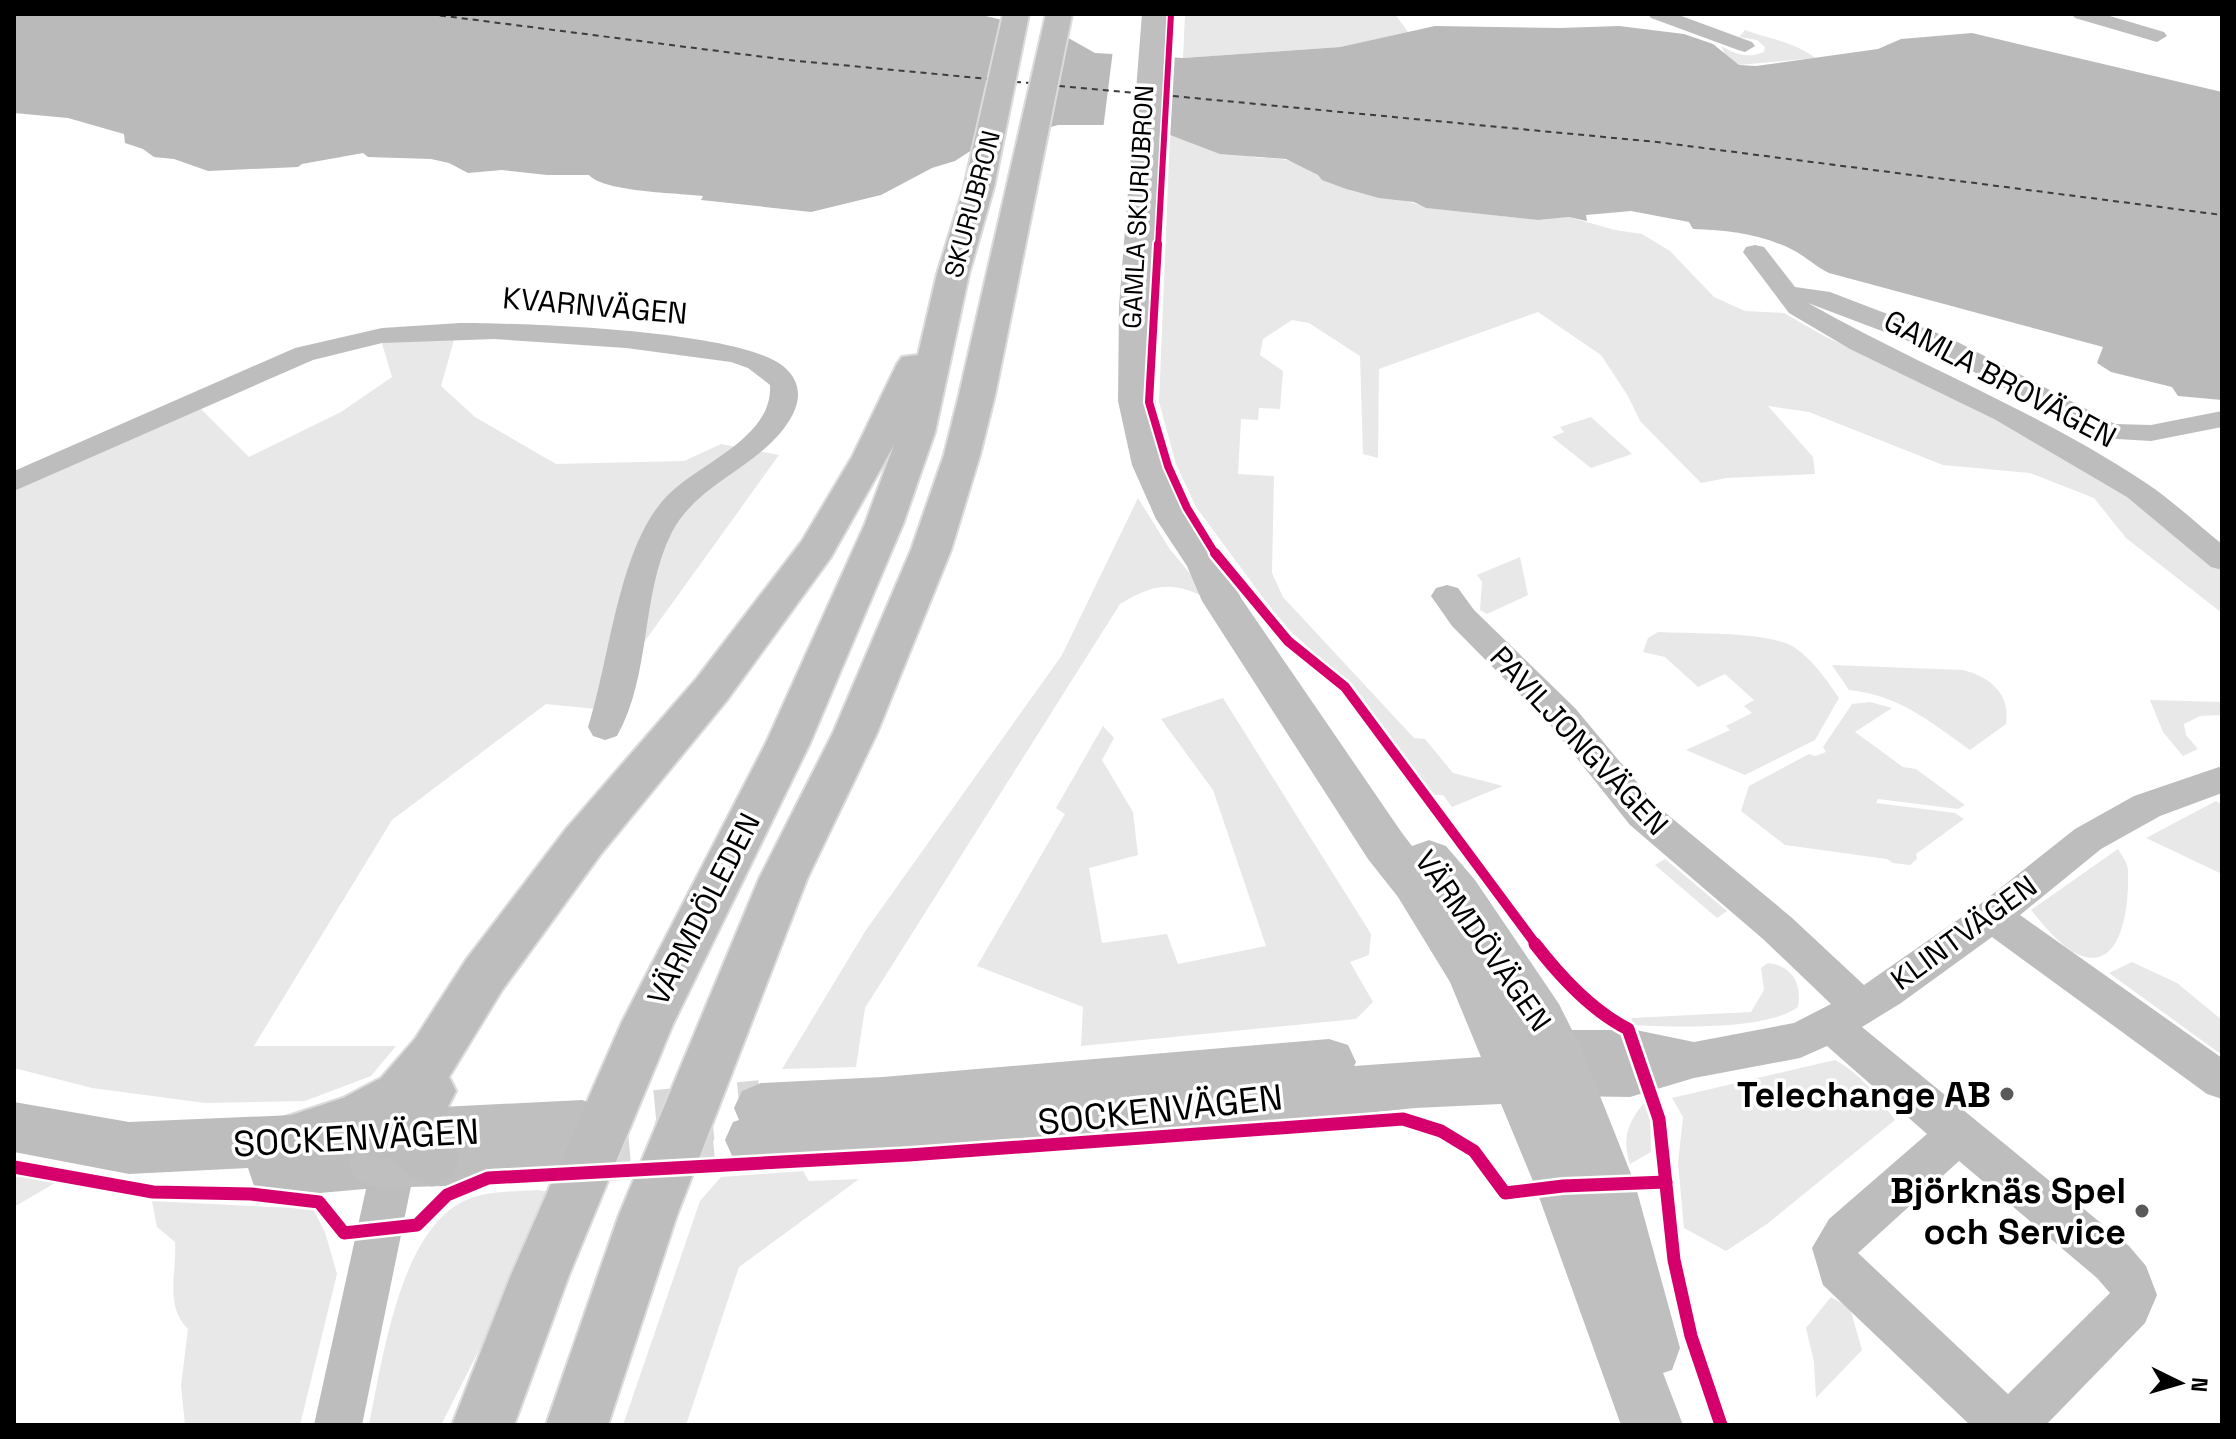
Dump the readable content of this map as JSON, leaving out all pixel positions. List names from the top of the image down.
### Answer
{
  "streets": {
    "main road": [
      "SKURUBRON",
      "GAMLA SKURUBRON",
      "VÄRMDÖLEDEN",
      "VÄRMDÖVÄGEN",
      "SOCKENVÄGEN"
    ],
    "street": [
      "KVARNVÄGEN",
      "GAMLA BROVÄGEN",
      "PAVILJONGVÄGEN",
      "KLINTVÄGEN"
    ]
  },
  "crossings": [
    ["SKURUBRON", "VÄRMDÖLEDEN"],
    ["GAMLA SKURUBRON", "VÄRMDÖVÄGEN"],
    ["PAVILJONGVÄGEN", "KLINTVÄGEN"],
    ["KLINTVÄGEN", "VÄRMDÖVÄGEN"],
    ["KLINTVÄGEN", "SOCKENVÄGEN"],
    ["VÄRMDÖVÄGEN", "SOCKENVÄGEN"]
  ],
  "places": ["Telechange AB", "Björknäs Spel och Service"],
  "north": "right"
}
